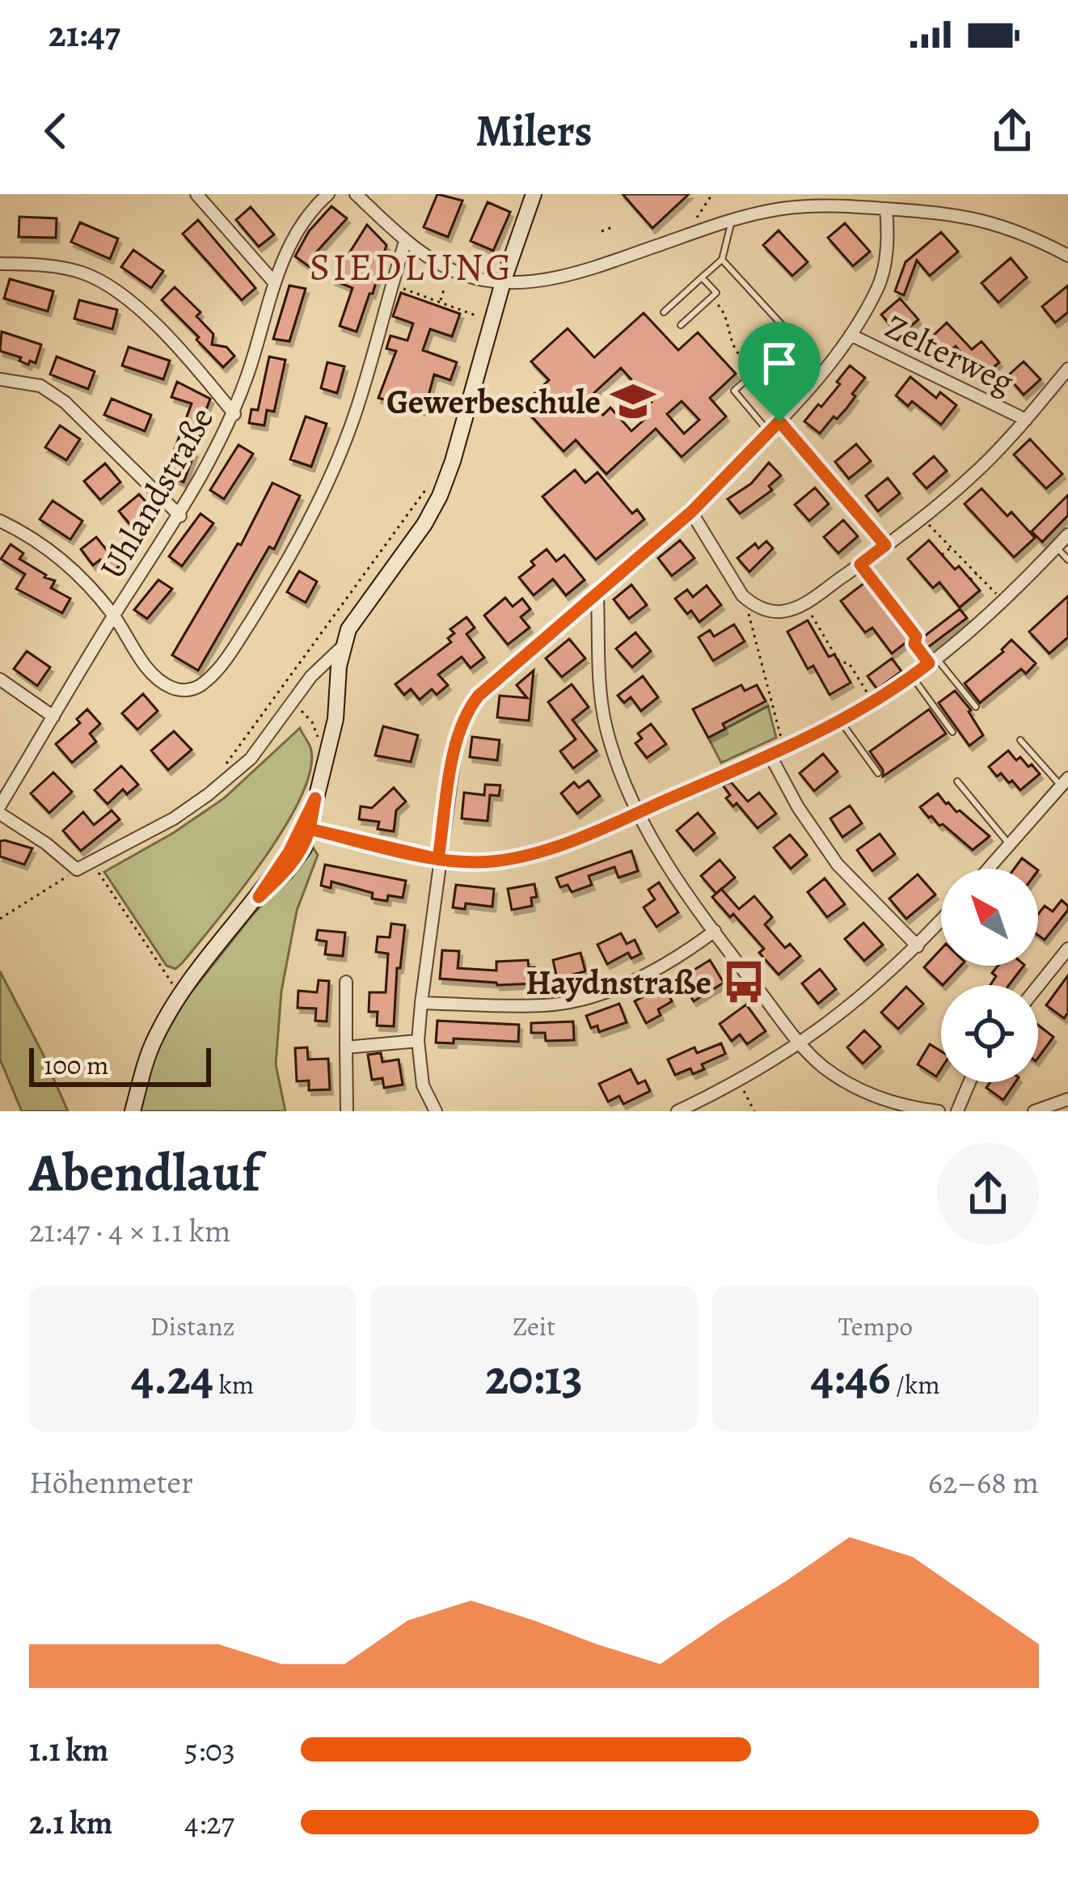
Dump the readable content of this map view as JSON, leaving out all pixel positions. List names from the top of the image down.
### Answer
{
  "streets": {
    "street": ["Zelterweg", "Uhlandstraße"]
  },
  "districts": ["SIEDLUNG"],
  "places": {
    "school or university": ["Gewerbeschule"],
    "bus stop": ["Haydnstraße"]
  },
  "scale_bar": "100 m",
  "north": "top left",
  "page": {
    "status": "21:47",
    "header": "Milers",
    "scale": "100 m",
    "heading": ["Abendlauf", "21:47 · 4 × 1.1 km"],
    "stats": [
      ["Distanz", "4.24 km"],
      ["Zeit", "20:13"],
      ["Tempo", "4:46 /km"]
    ],
    "chart": ["Höhenmeter", "62–68 m"],
    "list": [
      {
        "name": "1.1 km",
        "note": "5:03"
      },
      {
        "name": "2.1 km",
        "note": "4:27"
      }
    ]
  }
}
